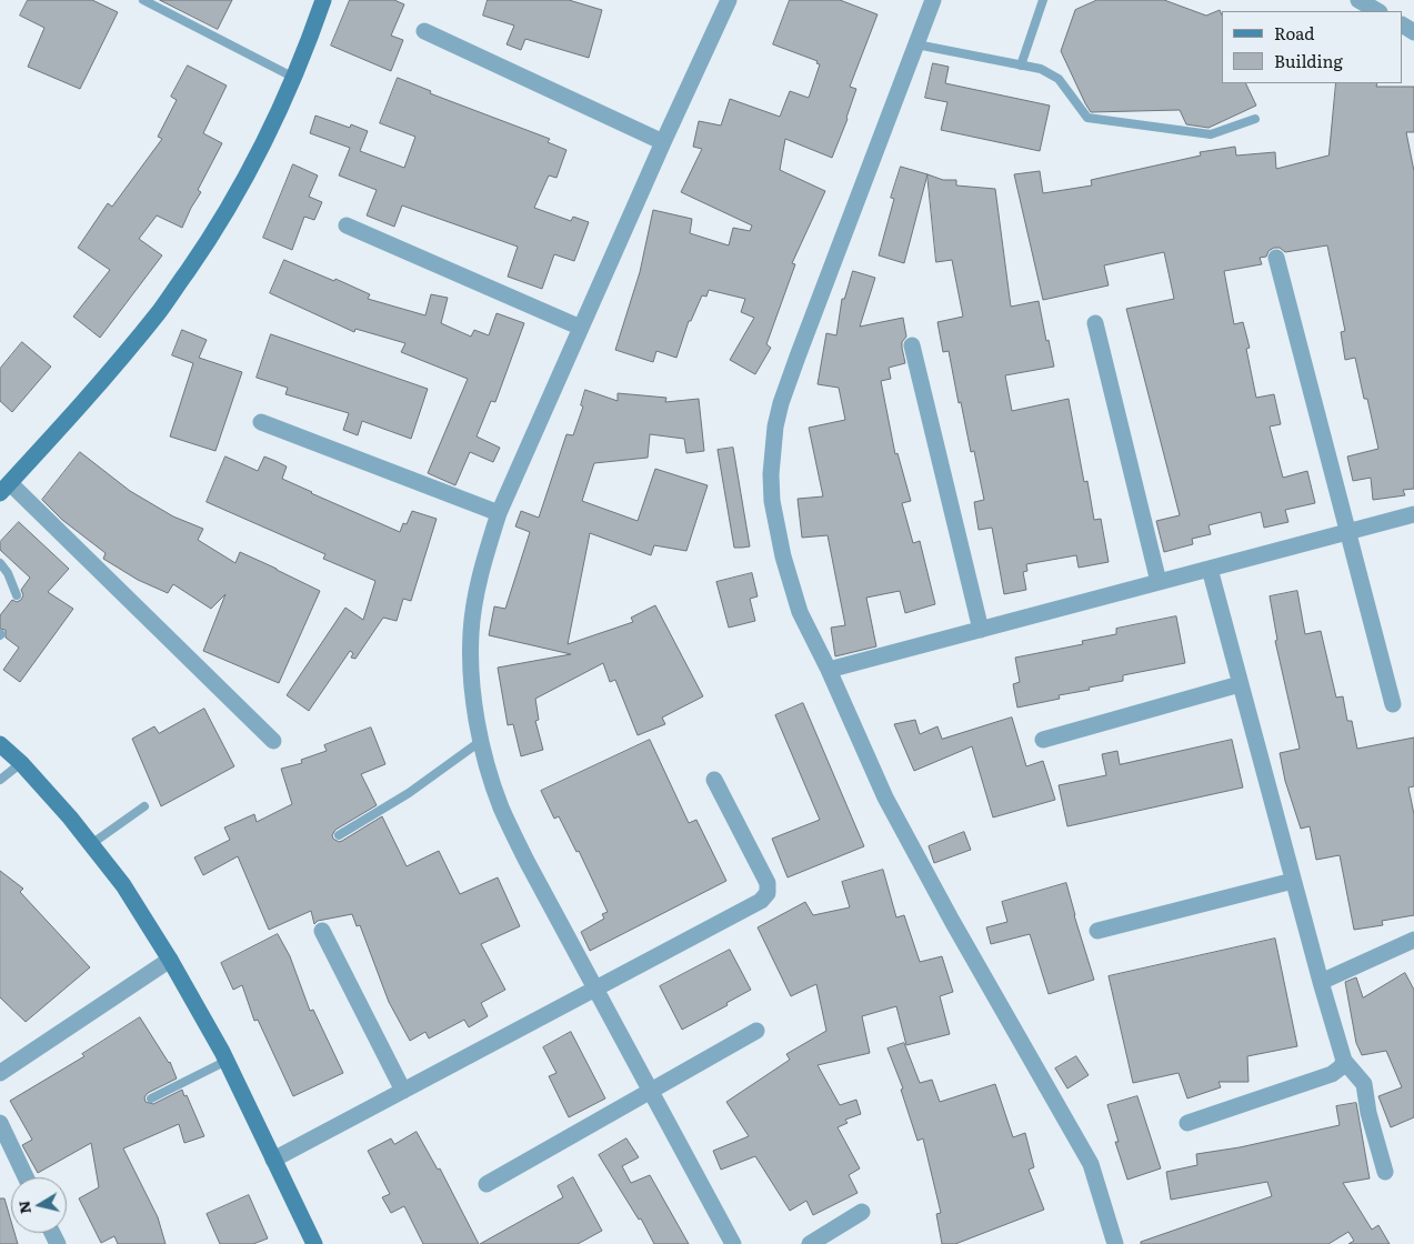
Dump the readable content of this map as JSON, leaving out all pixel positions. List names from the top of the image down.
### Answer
{
  "legend": ["Road", "Building"],
  "north": "left"
}
